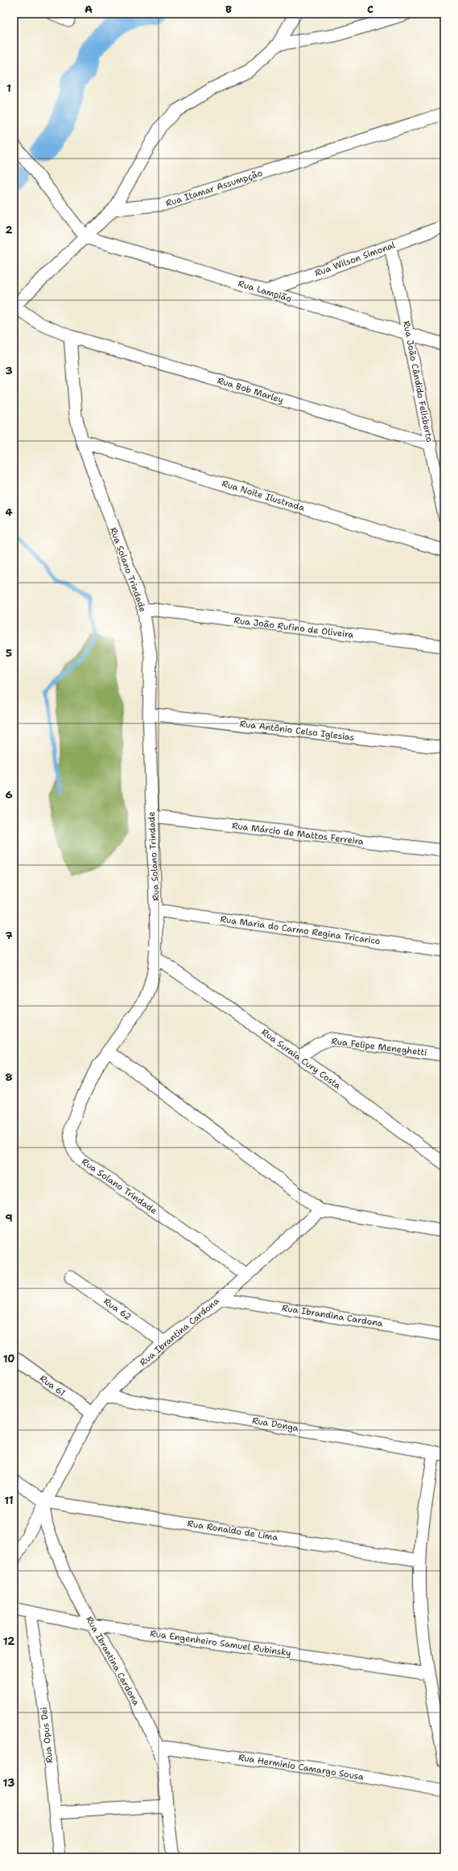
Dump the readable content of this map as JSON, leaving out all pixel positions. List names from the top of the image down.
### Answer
{
  "streets": {
    "street": [
      "Rua Itamar Assumpção",
      "Rua Wilson Simonal",
      "Rua Lampião",
      "Rua João Cândido Felisberto",
      "Rua Bob Marley",
      "Rua Noite Ilustrada",
      "Rua Solano Trindade",
      "Rua João Rufino de Oliveira",
      "Rua Antônio Celso Iglesias",
      "Rua Márcio de Mattos Ferreira",
      "Rua Maria do Carmo Regina Tricarico",
      "Rua Felipe Meneghetti",
      "Rua Suraia Cury Costa",
      "Rua 62",
      "Rua Ibrandina Cardona",
      "Rua Ibrantina Cardona",
      "Rua 61",
      "Rua Donga",
      "Rua Ronaldo de Lima",
      "Rua Engenheiro Samuel Rubinsky",
      "Rua Opus Dei",
      "Rua Herminio Camargo Sousa"
    ]
  },
  "crossings": [
    ["Rua Wilson Simonal", "Rua Lampião"],
    ["Rua Wilson Simonal", "Rua João Cândido Felisberto"],
    ["Rua Lampião", "Rua João Cândido Felisberto"],
    ["Rua João Cândido Felisberto", "Rua Bob Marley"],
    ["Rua Bob Marley", "Rua Solano Trindade"],
    ["Rua Noite Ilustrada", "Rua Solano Trindade"],
    ["Rua Solano Trindade", "Rua João Rufino de Oliveira"],
    ["Rua Solano Trindade", "Rua Antônio Celso Iglesias"],
    ["Rua Solano Trindade", "Rua Márcio de Mattos Ferreira"],
    ["Rua Solano Trindade", "Rua Maria do Carmo Regina Tricarico"],
    ["Rua Solano Trindade", "Rua Suraia Cury Costa"],
    ["Rua Solano Trindade", "Rua Ibrantina Cardona"],
    ["Rua Felipe Meneghetti", "Rua Suraia Cury Costa"],
    ["Rua 62", "Rua Ibrantina Cardona"],
    ["Rua Ibrandina Cardona", "Rua Ibrantina Cardona"],
    ["Rua Ibrantina Cardona", "Rua 61"],
    ["Rua Ibrantina Cardona", "Rua Donga"],
    ["Rua Ibrantina Cardona", "Rua Ronaldo de Lima"],
    ["Rua Ibrantina Cardona", "Rua Engenheiro Samuel Rubinsky"],
    ["Rua Ibrantina Cardona", "Rua Herminio Camargo Sousa"],
    ["Rua Engenheiro Samuel Rubinsky", "Rua Opus Dei"]
  ],
  "grid": {
    "columns": ["A", "B", "C"],
    "rows": [
      "1",
      "2",
      "3",
      "4",
      "5",
      "6",
      "7",
      "8",
      "9",
      "10",
      "11",
      "12",
      "13"
    ]
  }
}
